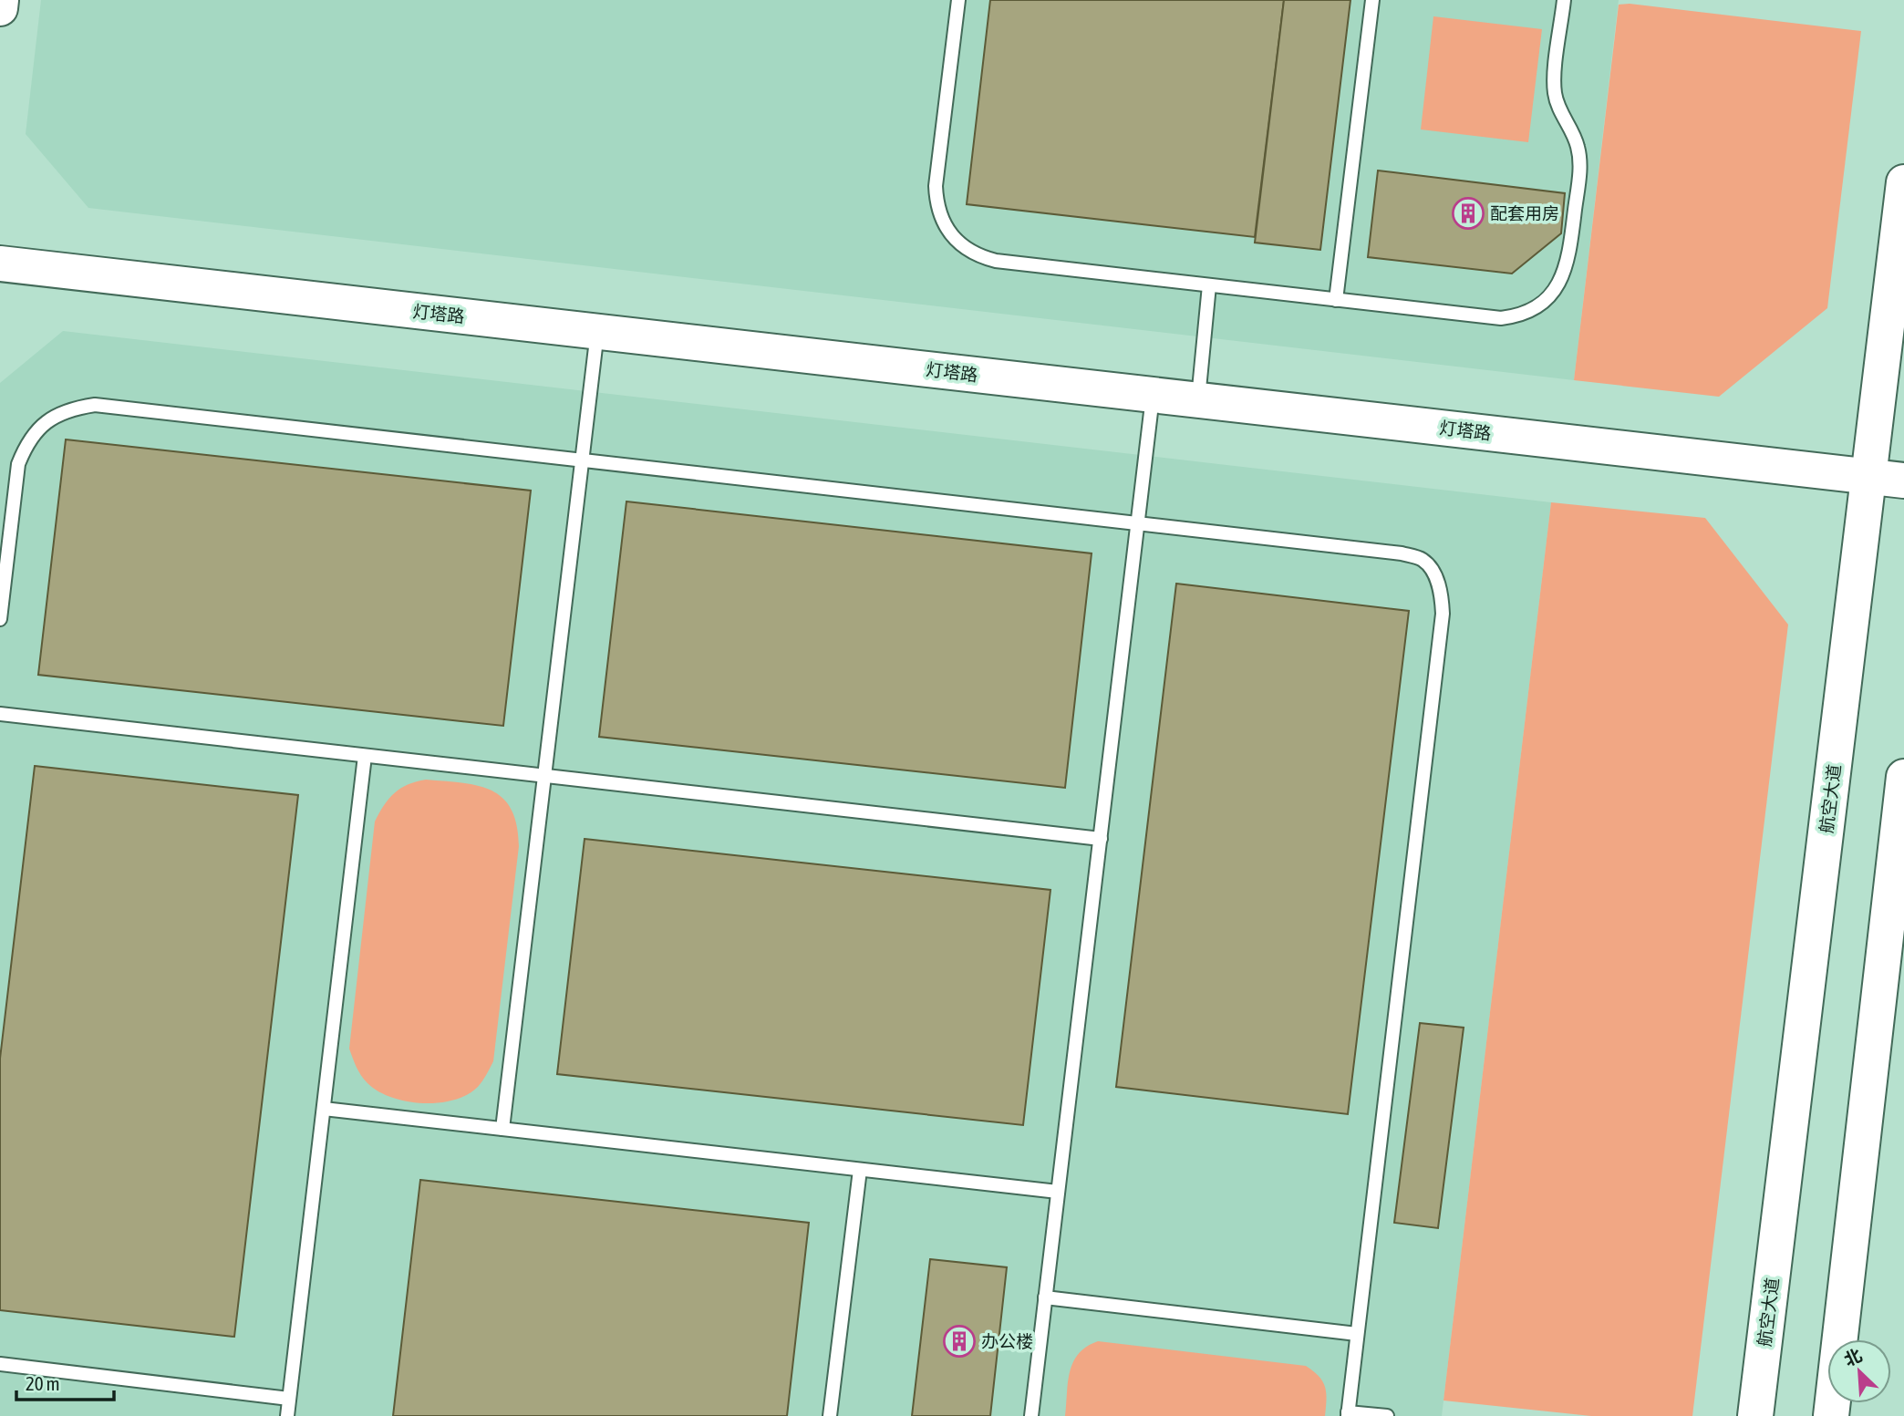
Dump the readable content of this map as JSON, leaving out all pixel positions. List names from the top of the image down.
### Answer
{
  "streets": {
    "main road": ["灯塔路", "航空大道"]
  },
  "crossings": [
    ["灯塔路", "航空大道"]
  ],
  "places": {
    "building": ["配套用房", "办公楼"]
  },
  "scale_bar": "20 m",
  "north": "top left"
}
